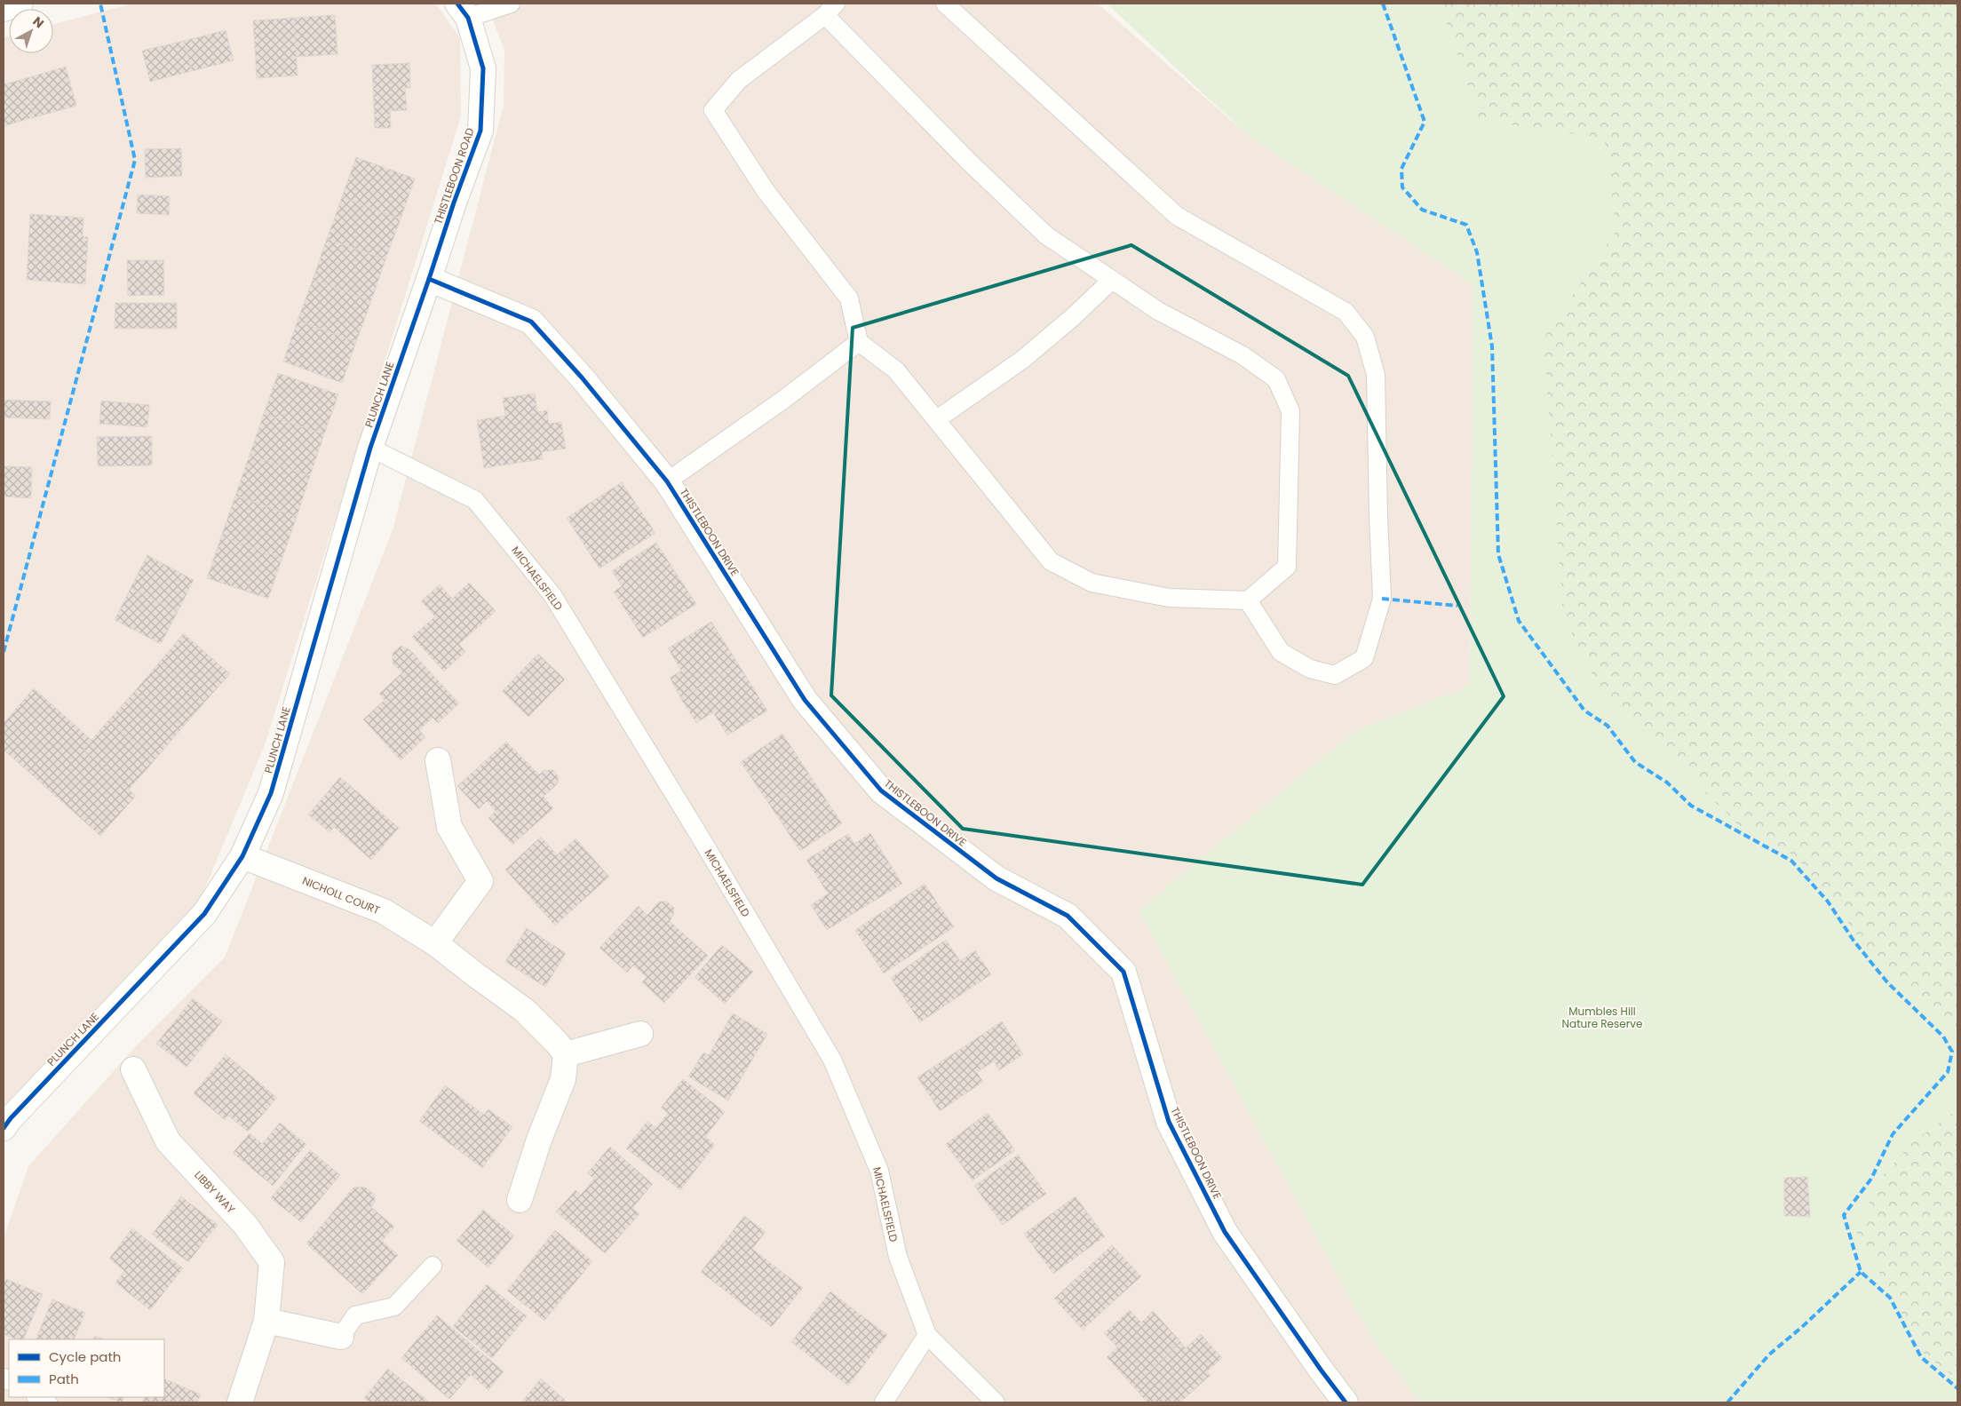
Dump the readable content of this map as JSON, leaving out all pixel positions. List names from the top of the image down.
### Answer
{
  "streets": {
    "street": [
      "THISTLEBOON ROAD",
      "PLUNCH LANE",
      "THISTLEBOON DRIVE",
      "NICHOLL COURT",
      "LIBBY WAY"
    ],
    "lane": ["MICHAELSFIELD"]
  },
  "crossings": [
    ["THISTLEBOON ROAD", "PLUNCH LANE"],
    ["THISTLEBOON ROAD", "THISTLEBOON DRIVE"],
    ["PLUNCH LANE", "THISTLEBOON DRIVE"],
    ["PLUNCH LANE", "MICHAELSFIELD"],
    ["PLUNCH LANE", "NICHOLL COURT"]
  ],
  "parks": ["Mumbles Hill Nature Reserve"],
  "legend": ["Cycle path", "Path"],
  "north": "top right"
}
